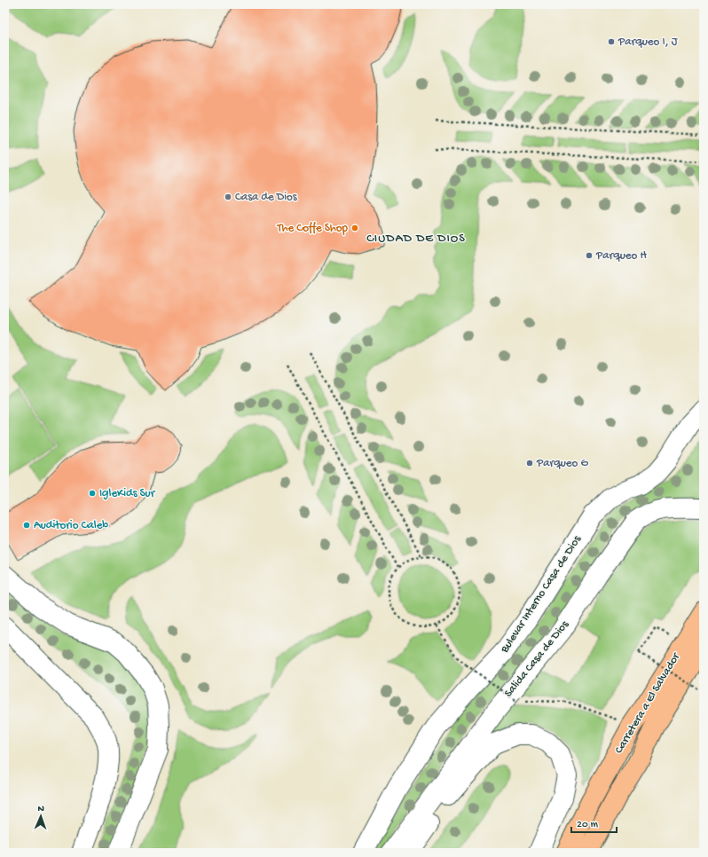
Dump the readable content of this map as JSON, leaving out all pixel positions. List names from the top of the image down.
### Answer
{
  "streets": {
    "highway": ["Carretera a El Salvador"],
    "street": ["Bulevar Interno Casa de Dios", "Salida Casa de Dios"]
  },
  "districts": ["CIUDAD DE DIOS"],
  "places": [
    "Parqueo I, J",
    "Casa de Dios",
    "The Coffe Shop",
    "Parqueo H",
    "Parqueo G",
    "IgleKids Sur",
    "Auditorio Caleb"
  ],
  "scale_bar": "20 m",
  "north": "top"
}
